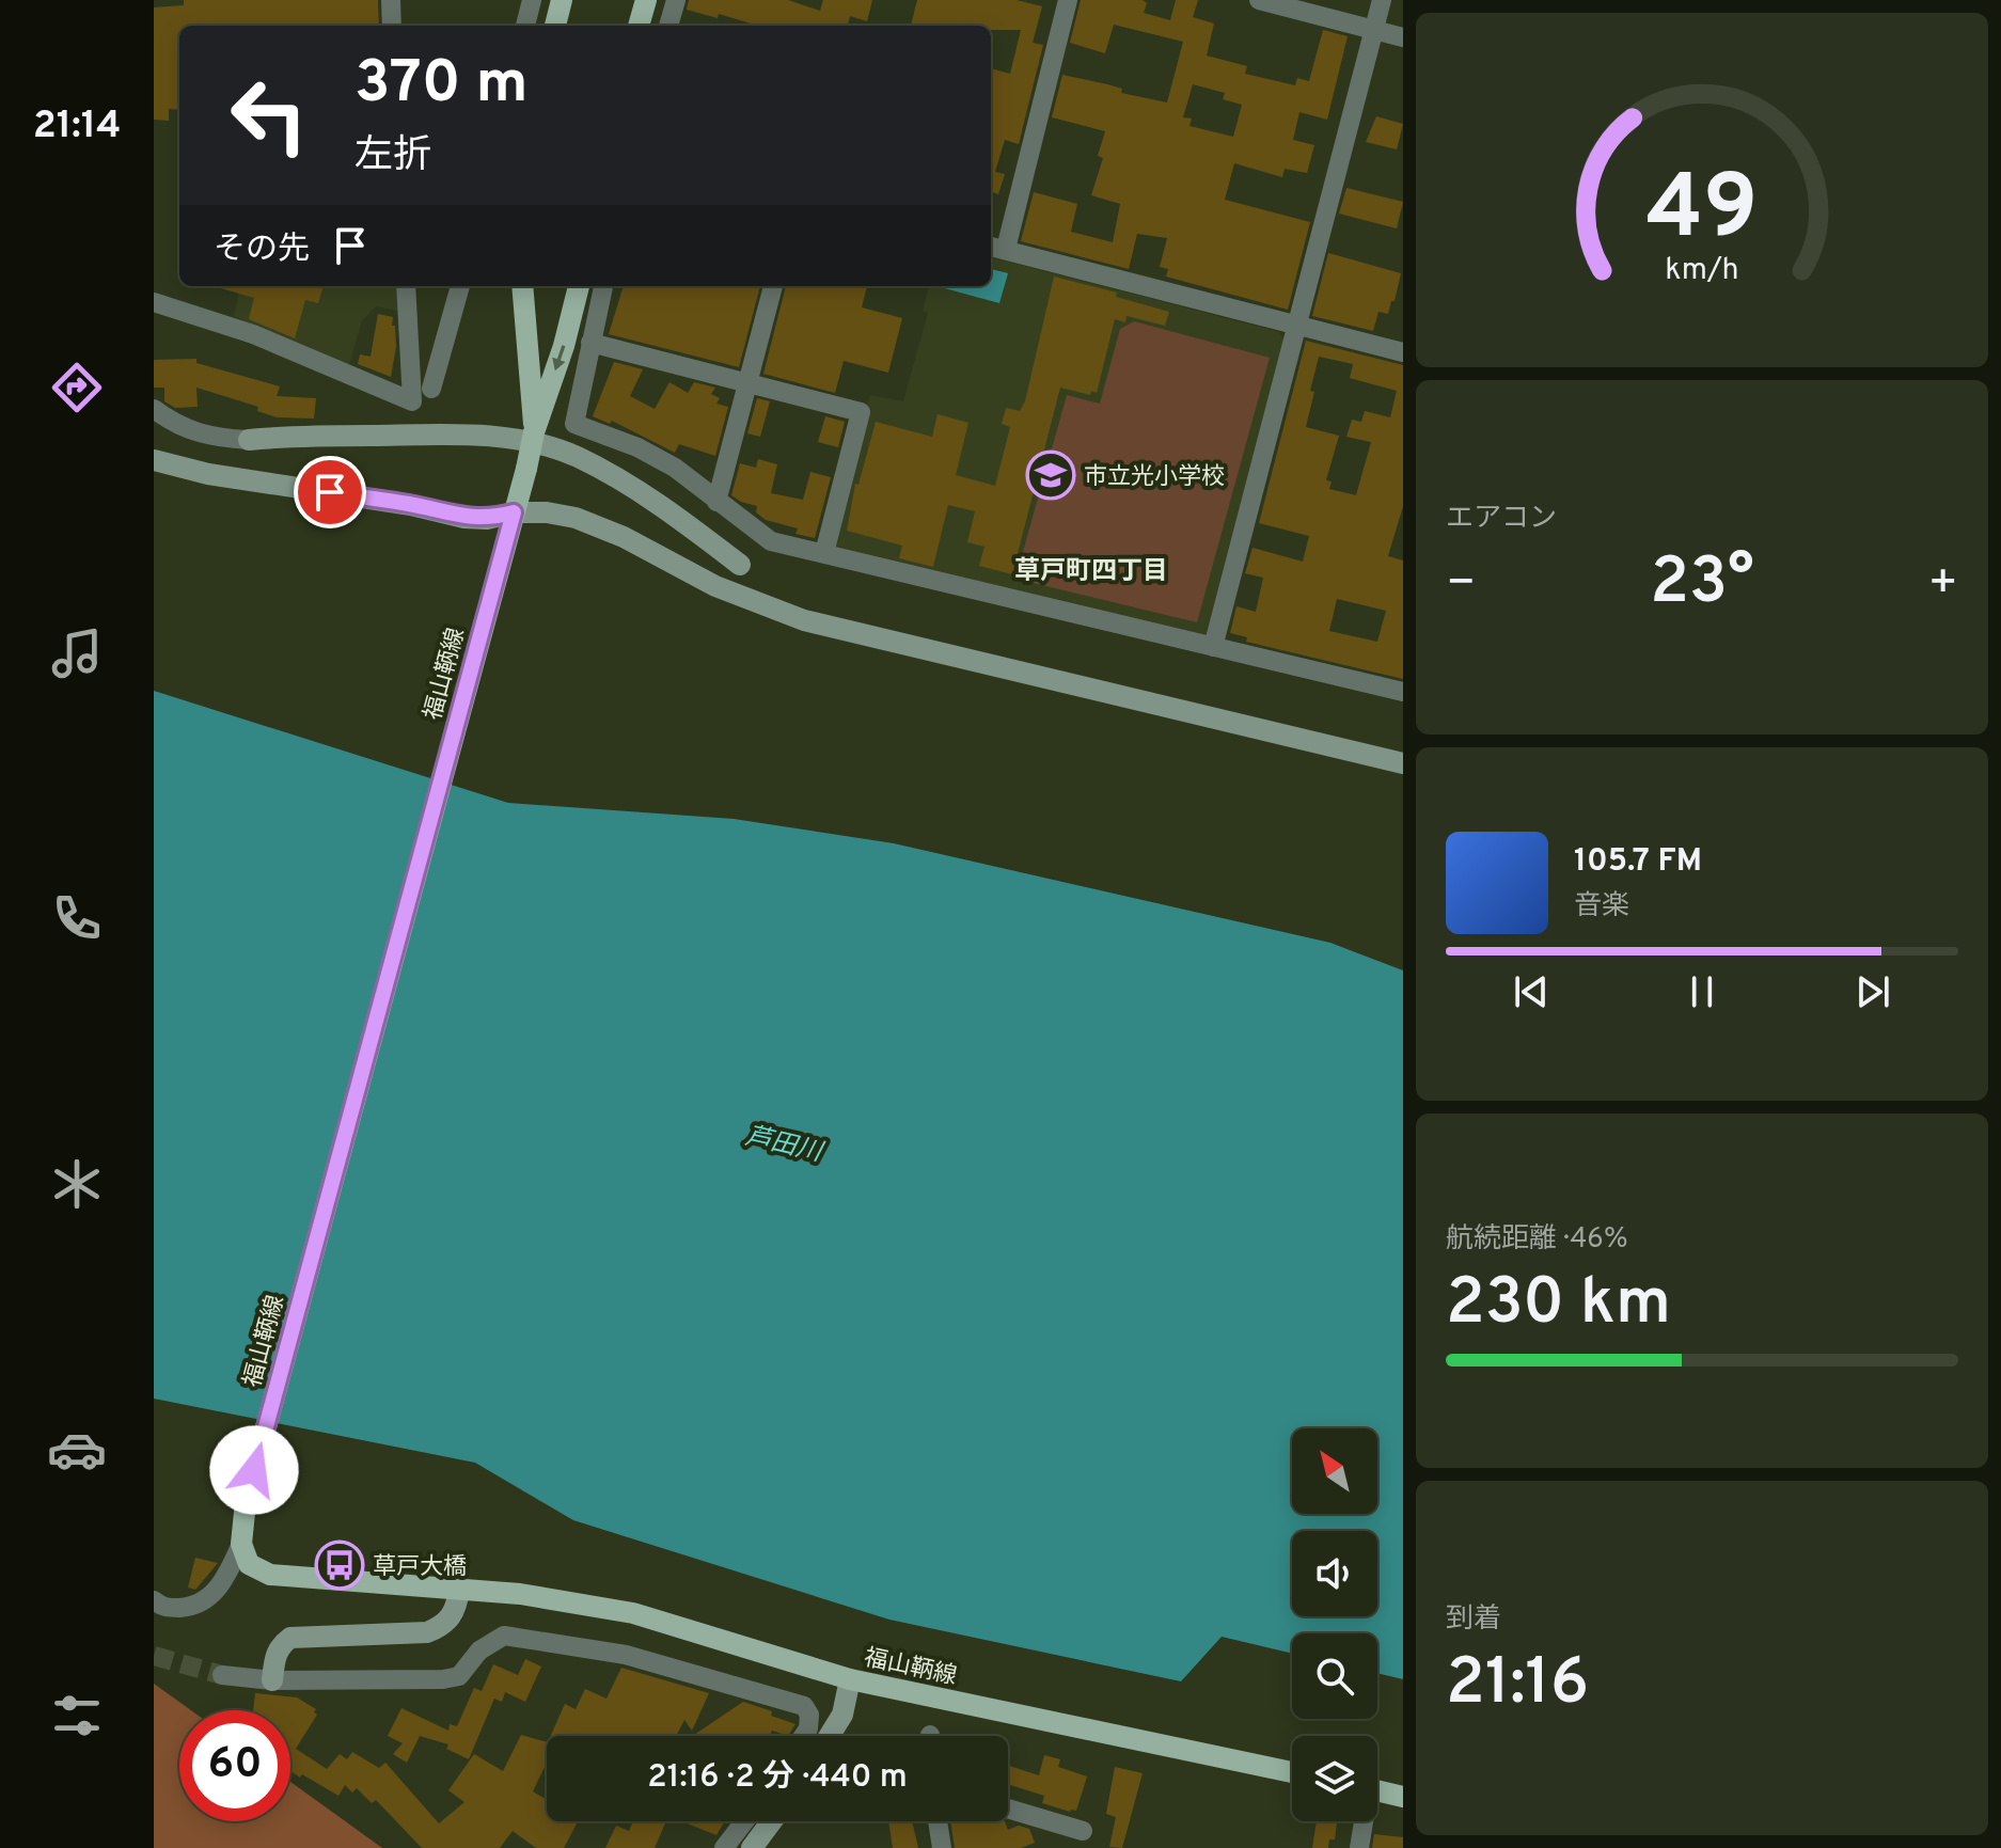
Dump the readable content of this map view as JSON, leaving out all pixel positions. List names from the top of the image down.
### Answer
{
  "streets": {
    "main road": ["福山鞆線"]
  },
  "districts": ["草戸町四丁目"],
  "water": ["芦田川"],
  "places": {
    "school or university": ["市立光小学校"],
    "bus stop": ["草戸大橋"]
  },
  "north": "top left",
  "page": {
    "tabs": "21:14",
    "turn": ["370 m", "左折"],
    "then": "その先",
    "tile": [
      "エアコン",
      ["航続距離 · 46%", "230 km"],
      ["到着", "21:16"]
    ],
    "heat": ["−", "23°", "+"],
    "song": ["105.7 FM", "音楽"],
    "limit": "60",
    "trip": "21:16 · 2 分 · 440 m",
    "gauge": ["49", "km/h"]
  }
}
